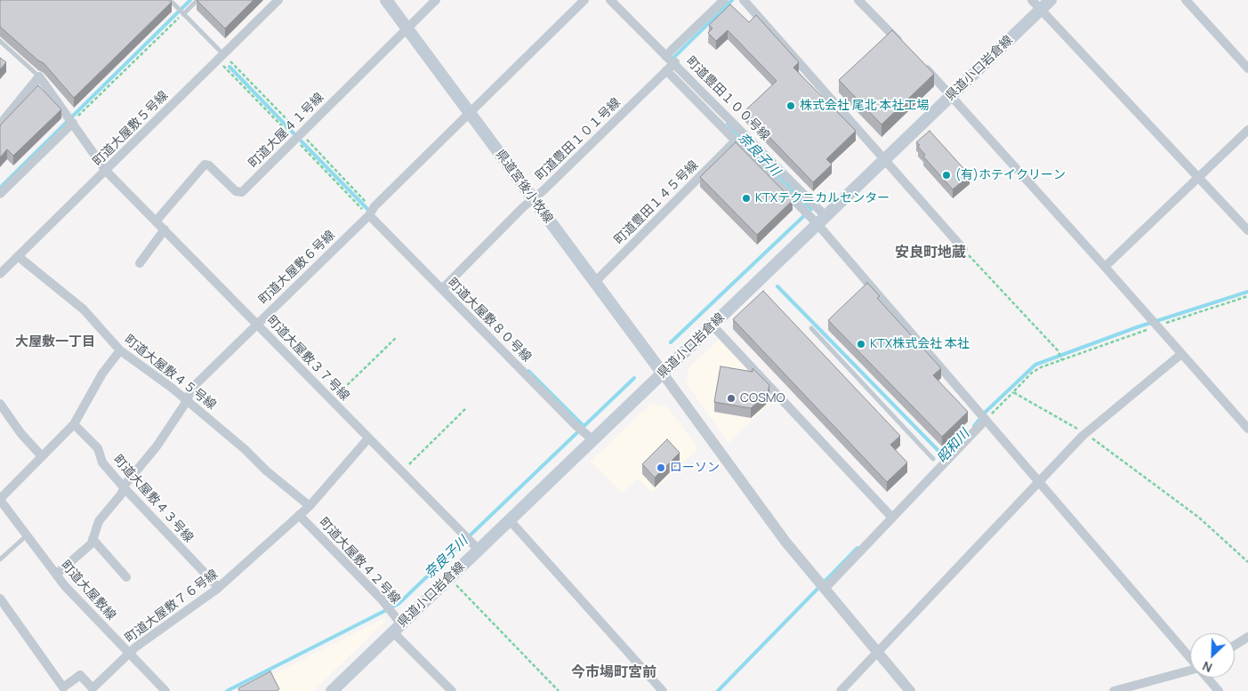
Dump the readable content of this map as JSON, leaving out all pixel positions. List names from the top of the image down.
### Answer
{
  "streets": {
    "main road": ["県道小口岩倉線", "県道宮後小牧線"],
    "street": [
      "町道豊田１００号線",
      "町道大屋敷５号線",
      "町道大屋４１号線",
      "町道豊田１０１号線",
      "町道豊田１４５号線",
      "町道大屋敷６号線",
      "町道大屋敷８０号線",
      "町道大屋敷３７号線",
      "町道大屋敷４５号線",
      "町道大屋敷４３号線",
      "町道大屋敷４２号線",
      "町道大屋敷線",
      "町道大屋敷７６号線"
    ]
  },
  "crossings": [
    ["県道小口岩倉線", "町道豊田１００号線"],
    ["県道小口岩倉線", "県道宮後小牧線"],
    ["県道小口岩倉線", "町道大屋敷８０号線"],
    ["県道小口岩倉線", "町道大屋敷３７号線"],
    ["県道小口岩倉線", "町道大屋敷４２号線"],
    ["町道豊田１００号線", "町道豊田１０１号線"],
    ["町道大屋敷５号線", "町道大屋敷３７号線"],
    ["町道大屋敷５号線", "町道大屋敷４５号線"],
    ["町道大屋４１号線", "県道宮後小牧線"],
    ["町道大屋４１号線", "町道大屋敷３７号線"],
    ["町道豊田１０１号線", "県道宮後小牧線"],
    ["町道豊田１０１号線", "町道大屋敷８０号線"],
    ["県道宮後小牧線", "町道豊田１４５号線"],
    ["県道宮後小牧線", "町道大屋敷６号線"],
    ["町道大屋敷６号線", "町道大屋敷８０号線"],
    ["町道大屋敷６号線", "町道大屋敷３７号線"],
    ["町道大屋敷６号線", "町道大屋敷４５号線"],
    ["町道大屋敷６号線", "町道大屋敷４３号線"],
    ["町道大屋敷６号線", "町道大屋敷線"],
    ["町道大屋敷３７号線", "町道大屋敷７６号線"],
    ["町道大屋敷４５号線", "町道大屋敷７６号線"],
    ["町道大屋敷４３号線", "町道大屋敷７６号線"],
    ["町道大屋敷４２号線", "町道大屋敷７６号線"],
    ["町道大屋敷線", "町道大屋敷７６号線"]
  ],
  "districts": ["安良町地蔵", "大屋敷一丁目", "今市場町宮前"],
  "water": ["奈良子川", "昭和川"],
  "places": [
    "株式会社 尾北 本社工場",
    "(有)ホテイクリーン",
    "KTXテクニカルセンター",
    "KTX株式会社 本社",
    "COSMO",
    "ローソン"
  ],
  "north": "bottom left"
}
